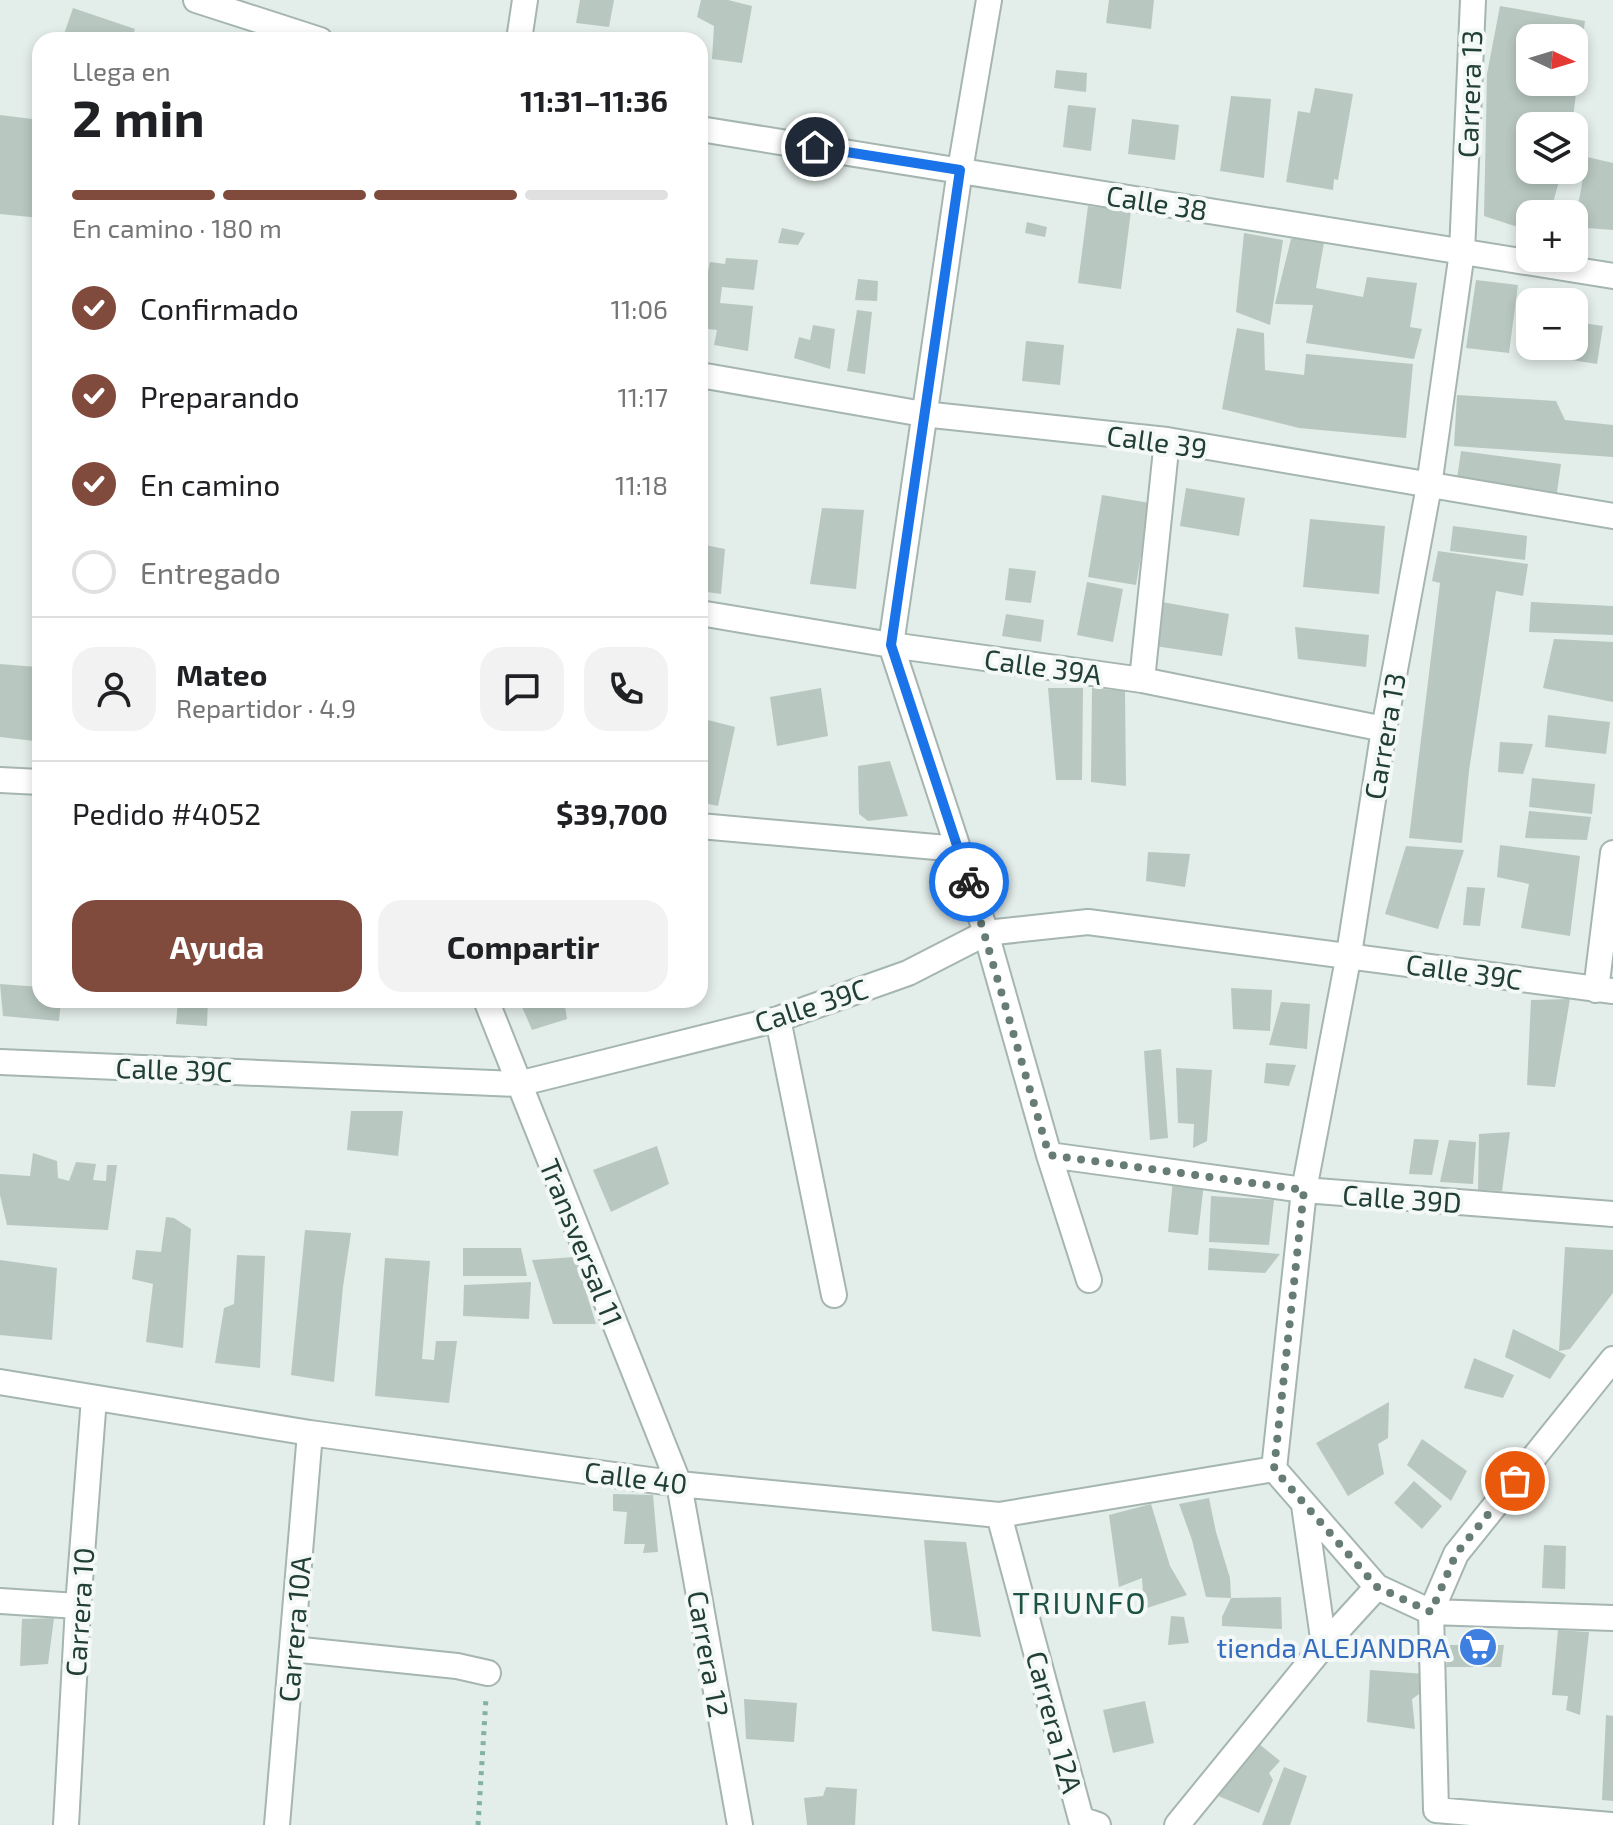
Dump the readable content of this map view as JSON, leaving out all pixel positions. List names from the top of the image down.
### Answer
{
  "streets": {
    "street": [
      "Carrera 13",
      "Calle 38",
      "Calle 39",
      "Calle 39A",
      "Calle 39C",
      "Calle 39D",
      "Transversal 11",
      "Calle 40",
      "Carrera 10",
      "Carrera 10A",
      "Carrera 12",
      "Carrera 12A"
    ]
  },
  "crossings": [
    ["Carrera 13", "Calle 38"],
    ["Carrera 13", "Calle 39"],
    ["Carrera 13", "Calle 39A"],
    ["Carrera 13", "Calle 39C"],
    ["Carrera 13", "Calle 39D"],
    ["Carrera 13", "Calle 40"],
    ["Calle 39C", "Transversal 11"],
    ["Transversal 11", "Calle 40"],
    ["Transversal 11", "Carrera 12"],
    ["Calle 40", "Carrera 10"],
    ["Calle 40", "Carrera 10A"],
    ["Calle 40", "Carrera 12"],
    ["Calle 40", "Carrera 12A"]
  ],
  "districts": ["TRIUNFO"],
  "places": {
    "supermarket": ["tienda ALEJANDRA"]
  },
  "north": "right",
  "page": {
    "map_buttons": ["+", "−"],
    "heading": ["2 min", "Llega en", "11:31–11:36"],
    "panel": [
      "Mateo",
      "Repartidor · 4.9",
      "Pedido #4052",
      "$39,700"
    ],
    "bar": "En camino · 180 m",
    "list": [
      ["Confirmado", "11:06"],
      ["Preparando", "11:17"],
      ["En camino", "11:18"],
      "Entregado"
    ],
    "buttons": ["Ayuda", "Compartir"]
  }
}
